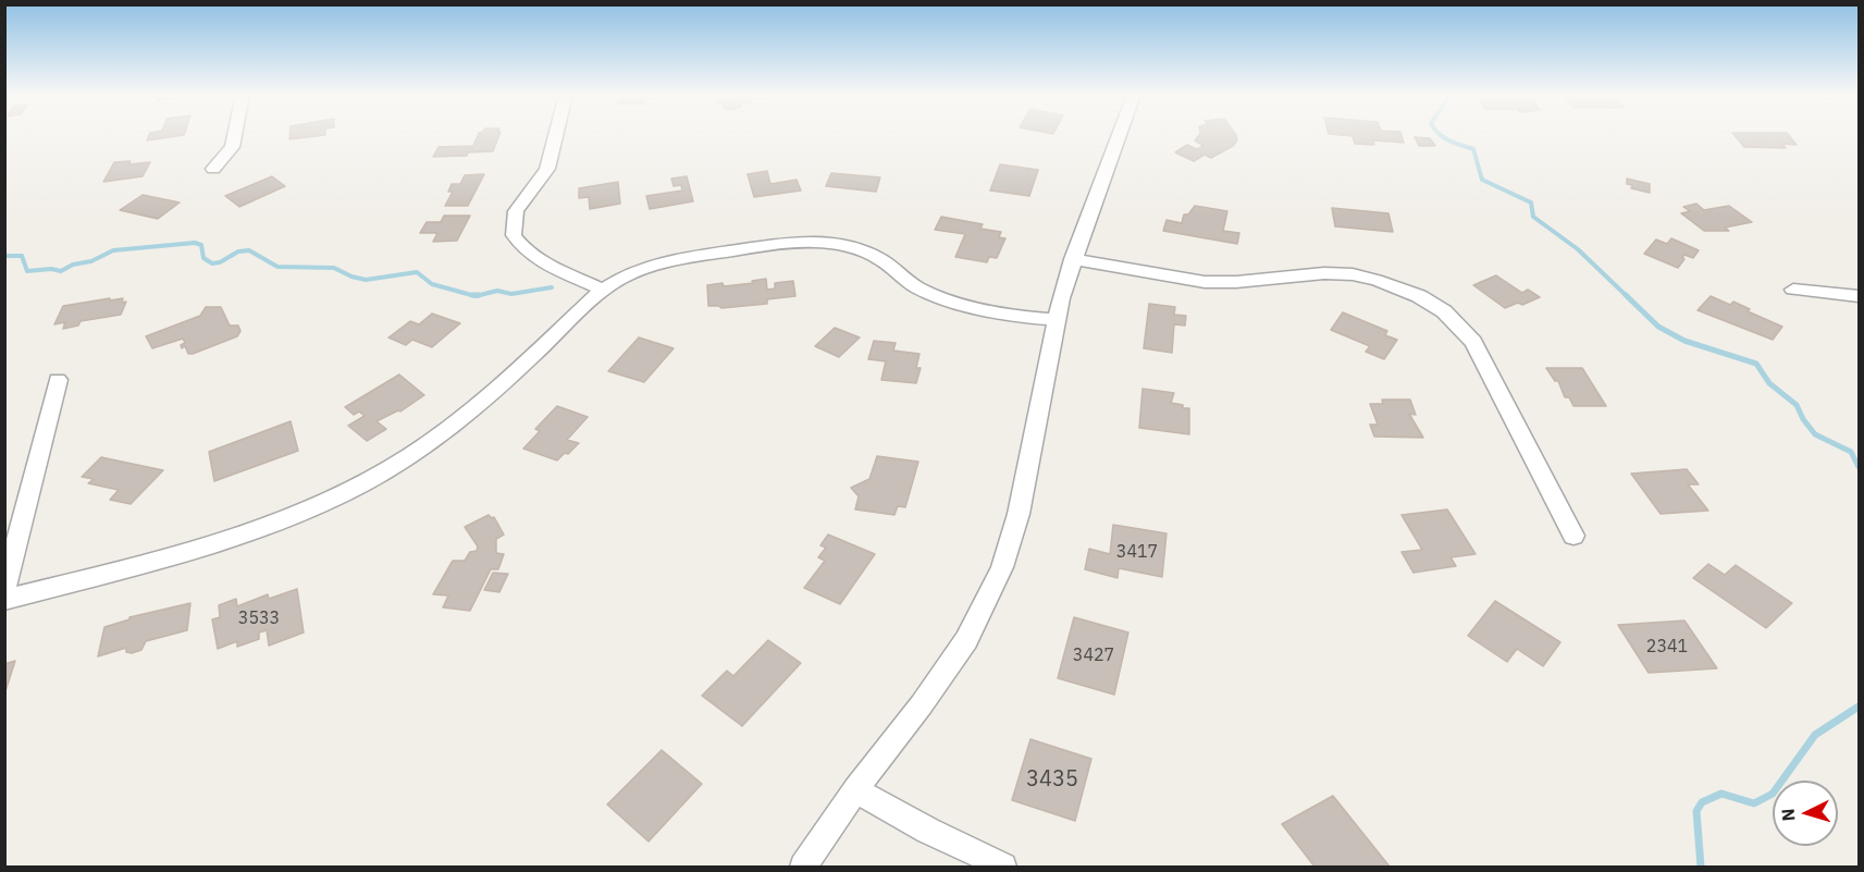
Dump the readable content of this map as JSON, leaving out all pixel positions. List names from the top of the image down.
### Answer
{
  "house_numbers": [
    "3417",
    "3533",
    "2341",
    "3427",
    "3435"
  ],
  "north": "left"
}
